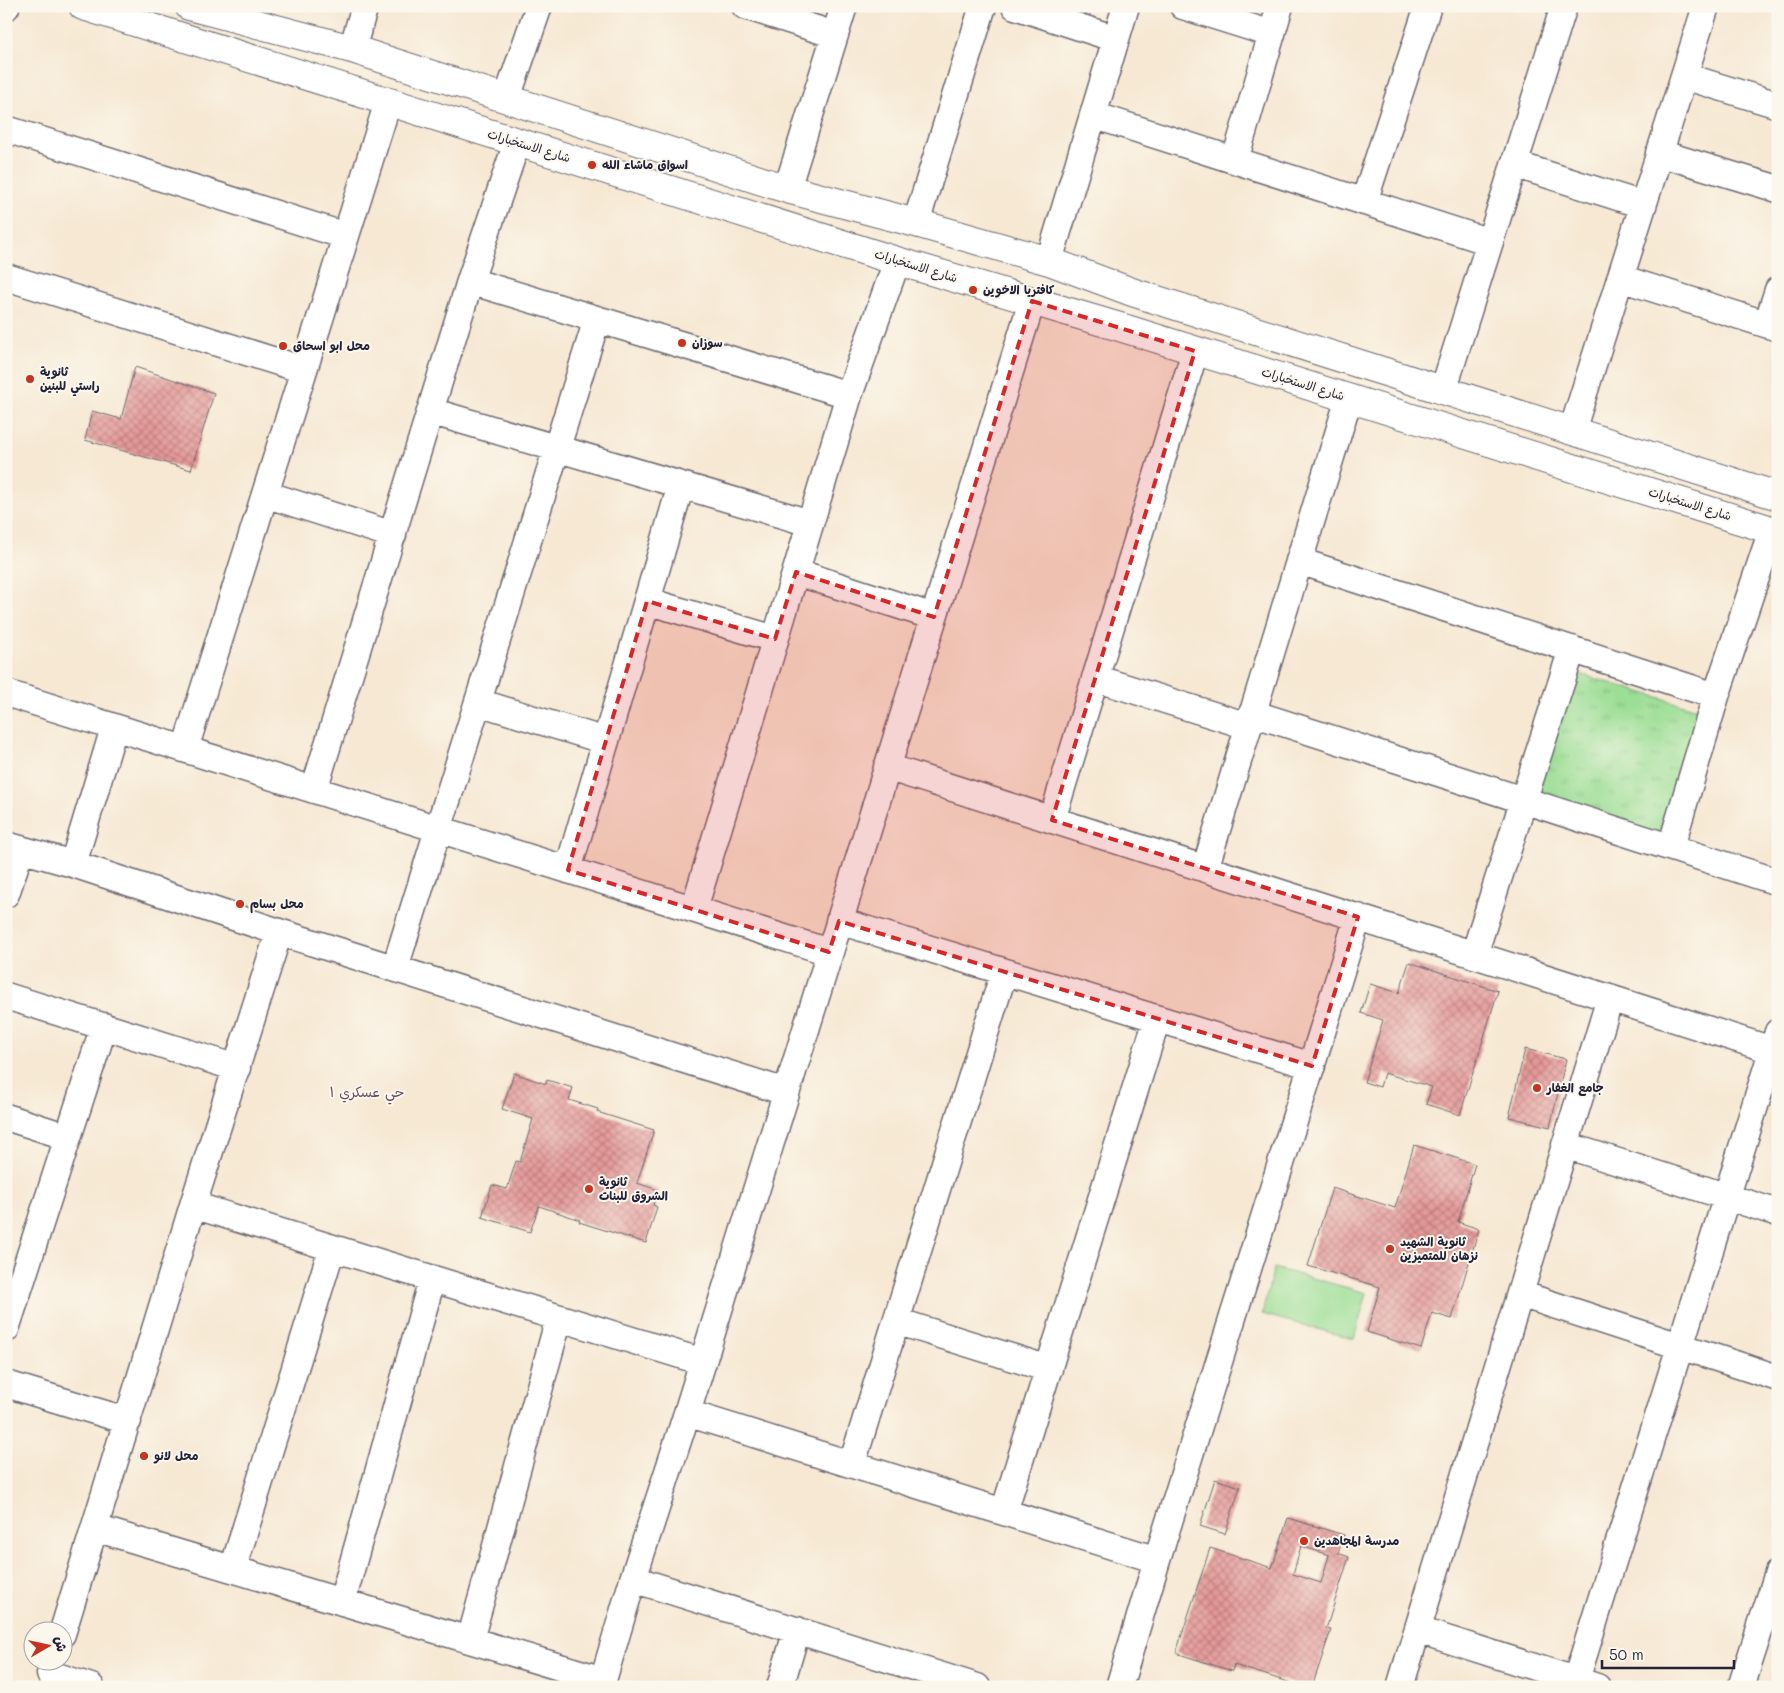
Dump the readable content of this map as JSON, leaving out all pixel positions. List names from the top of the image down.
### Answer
{
  "streets": {
    "main road": ["شارع الاستخبارات"]
  },
  "districts": ["حي عسكري ١"],
  "places": [
    "اسواق ماشاء الله",
    "كافتريا الاخوين",
    "سوزان",
    "محل ابو اسحاق",
    "ثانوية راستي للبنين",
    "محل بسام",
    "جامع الغفار",
    "ثانوية الشروق للبنات",
    "ثانوية الشهيد نزهان للمتميزين",
    "محل لانو",
    "مدرسة المجاهدين"
  ],
  "scale_bar": "50 m",
  "north": "right"
}
